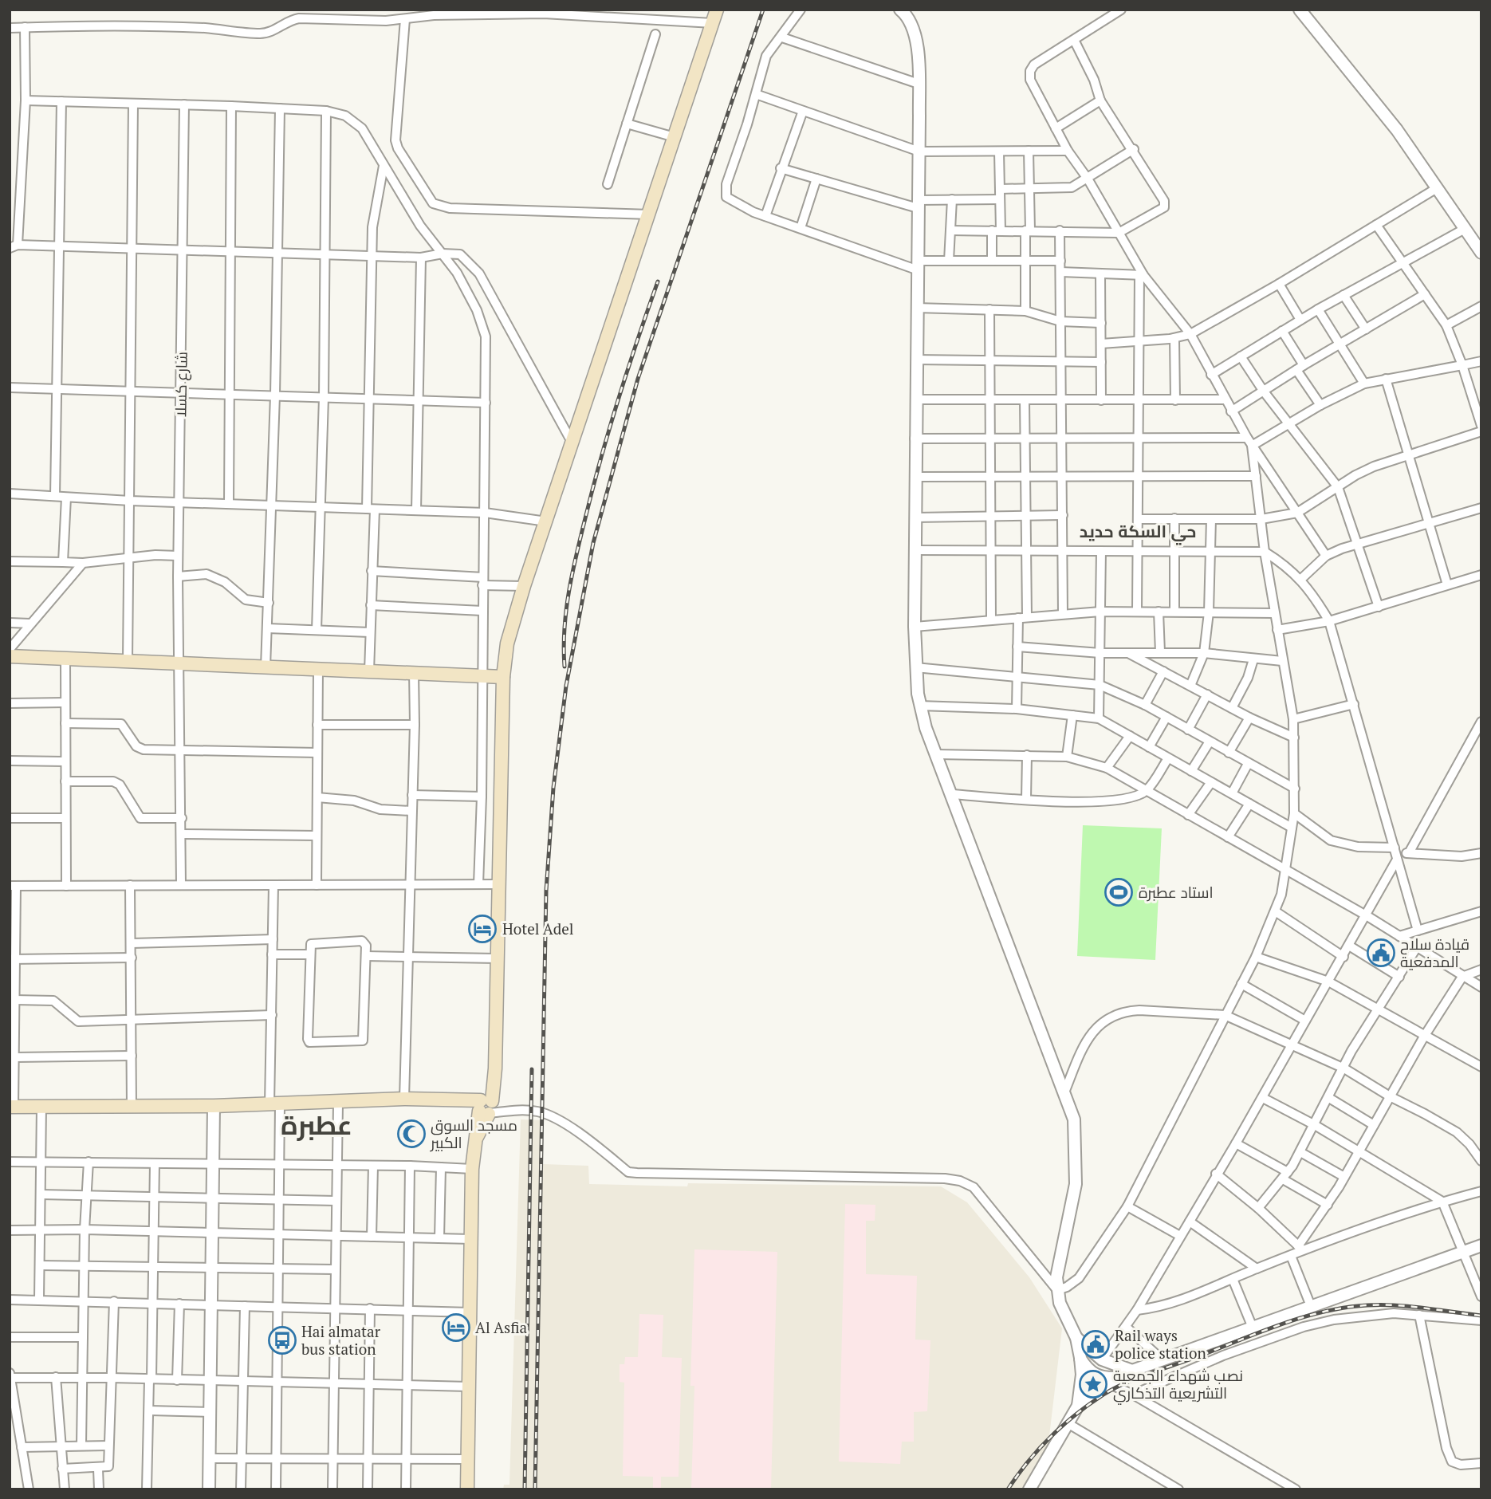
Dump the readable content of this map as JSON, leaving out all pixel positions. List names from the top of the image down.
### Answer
{
  "streets": {
    "street": ["شارع كسلا"]
  },
  "districts": ["حي السكة حديد", "عطبرة"],
  "places": {
    "sports": ["استاد عطبرة"],
    "hotel": ["Hotel Adel", "Al Asfia"],
    "public building": ["قيادة سلاح المدفعية", "Rail ways police station"],
    "mosque": ["مسجد السوق الكبير"],
    "bus stop": ["Hai almatar bus station"],
    "place": ["نصب شهداء الجمعية التشريعية التذكاري"]
  }
}
